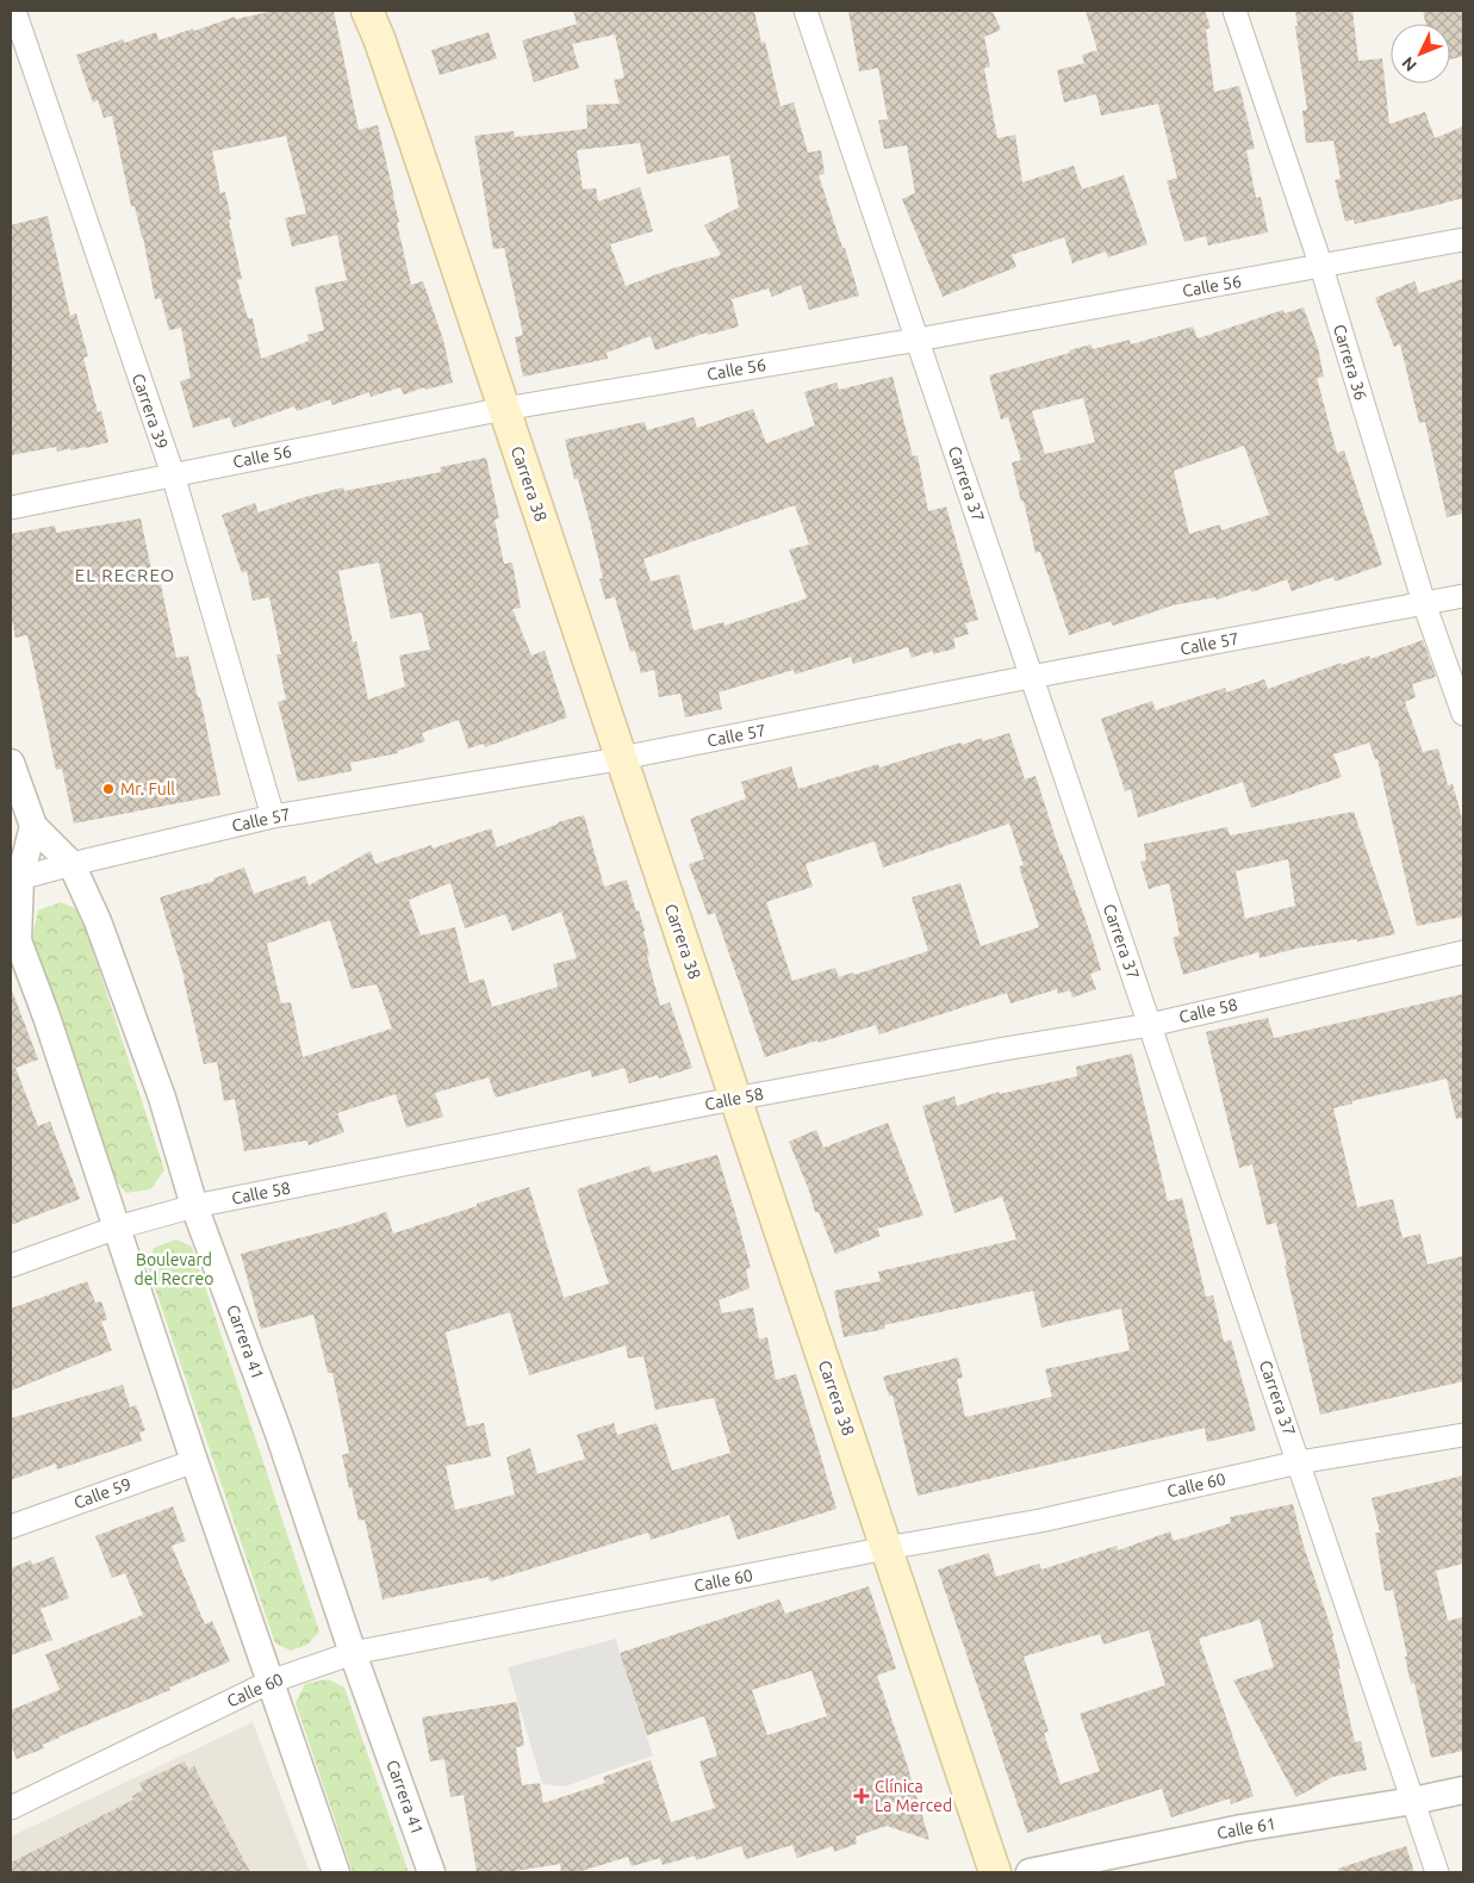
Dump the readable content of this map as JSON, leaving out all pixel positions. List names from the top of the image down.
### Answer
{
  "streets": {
    "main road": ["Carrera 38"],
    "street": [
      "Calle 56",
      "Carrera 36",
      "Carrera 39",
      "Carrera 37",
      "Calle 57",
      "Calle 58",
      "Carrera 41",
      "Calle 60",
      "Calle 59",
      "Calle 61"
    ]
  },
  "crossings": [
    ["Calle 56", "Carrera 36"],
    ["Calle 56", "Carrera 39"],
    ["Calle 56", "Carrera 38"],
    ["Calle 56", "Carrera 37"],
    ["Carrera 36", "Calle 57"],
    ["Carrera 39", "Calle 57"],
    ["Carrera 38", "Calle 57"],
    ["Carrera 38", "Calle 58"],
    ["Carrera 38", "Calle 60"],
    ["Carrera 37", "Calle 57"],
    ["Carrera 37", "Calle 58"],
    ["Carrera 37", "Calle 60"],
    ["Carrera 37", "Calle 61"],
    ["Calle 57", "Carrera 41"],
    ["Calle 58", "Carrera 41"],
    ["Carrera 41", "Calle 60"]
  ],
  "districts": ["EL RECREO"],
  "parks": ["Boulevard del Recreo"],
  "places": {
    "other": ["Mr. Full"],
    "health": ["Clínica La Merced"]
  },
  "north": "bottom left"
}
